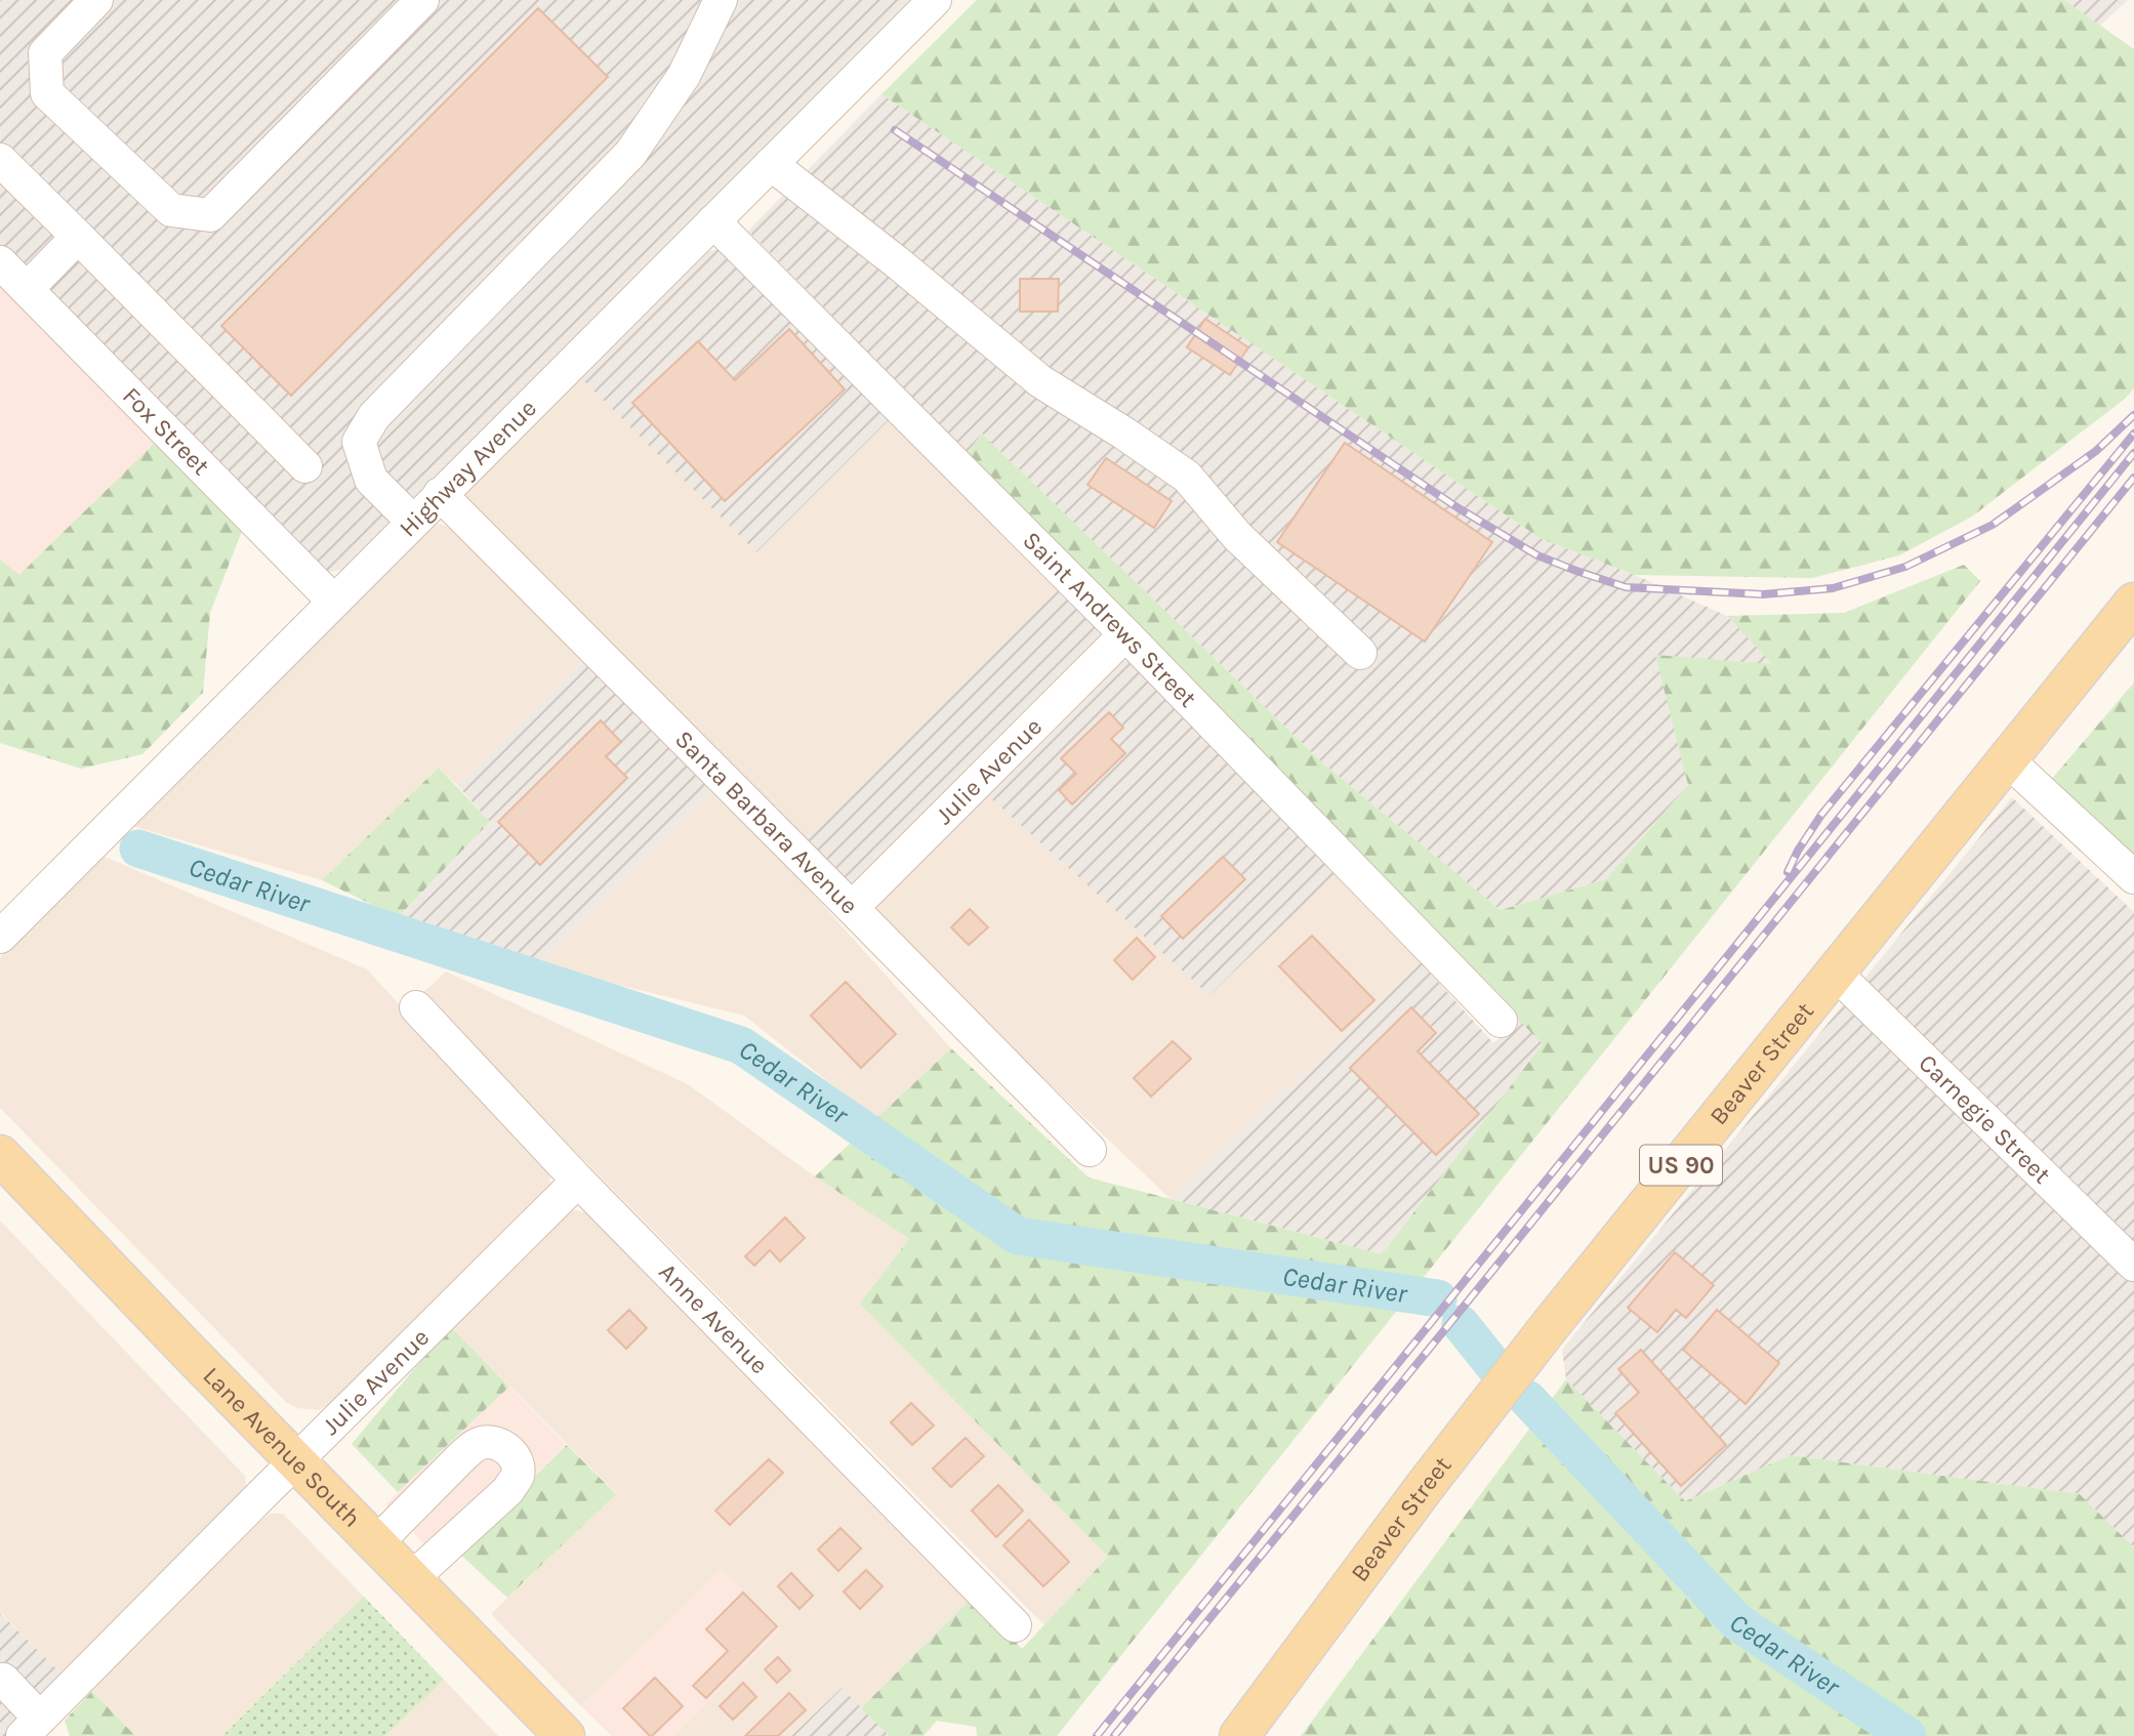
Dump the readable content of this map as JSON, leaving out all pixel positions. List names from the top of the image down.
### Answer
{
  "streets": {
    "main road": ["Beaver Street", "US 90", "Lane Avenue South"],
    "street": [
      "Fox Street",
      "Highway Avenue",
      "Saint Andrews Street",
      "Julie Avenue",
      "Santa Barbara Avenue",
      "Carnegie Street",
      "Anne Avenue"
    ]
  },
  "crossings": [
    ["Fox Street", "Highway Avenue"],
    ["Highway Avenue", "Saint Andrews Street"],
    ["Highway Avenue", "Santa Barbara Avenue"],
    ["Saint Andrews Street", "Julie Avenue"],
    ["Julie Avenue", "Santa Barbara Avenue"],
    ["Julie Avenue", "Anne Avenue"],
    ["Julie Avenue", "Lane Avenue South"],
    ["Beaver Street", "Carnegie Street"]
  ],
  "water": ["Cedar River"]
}
